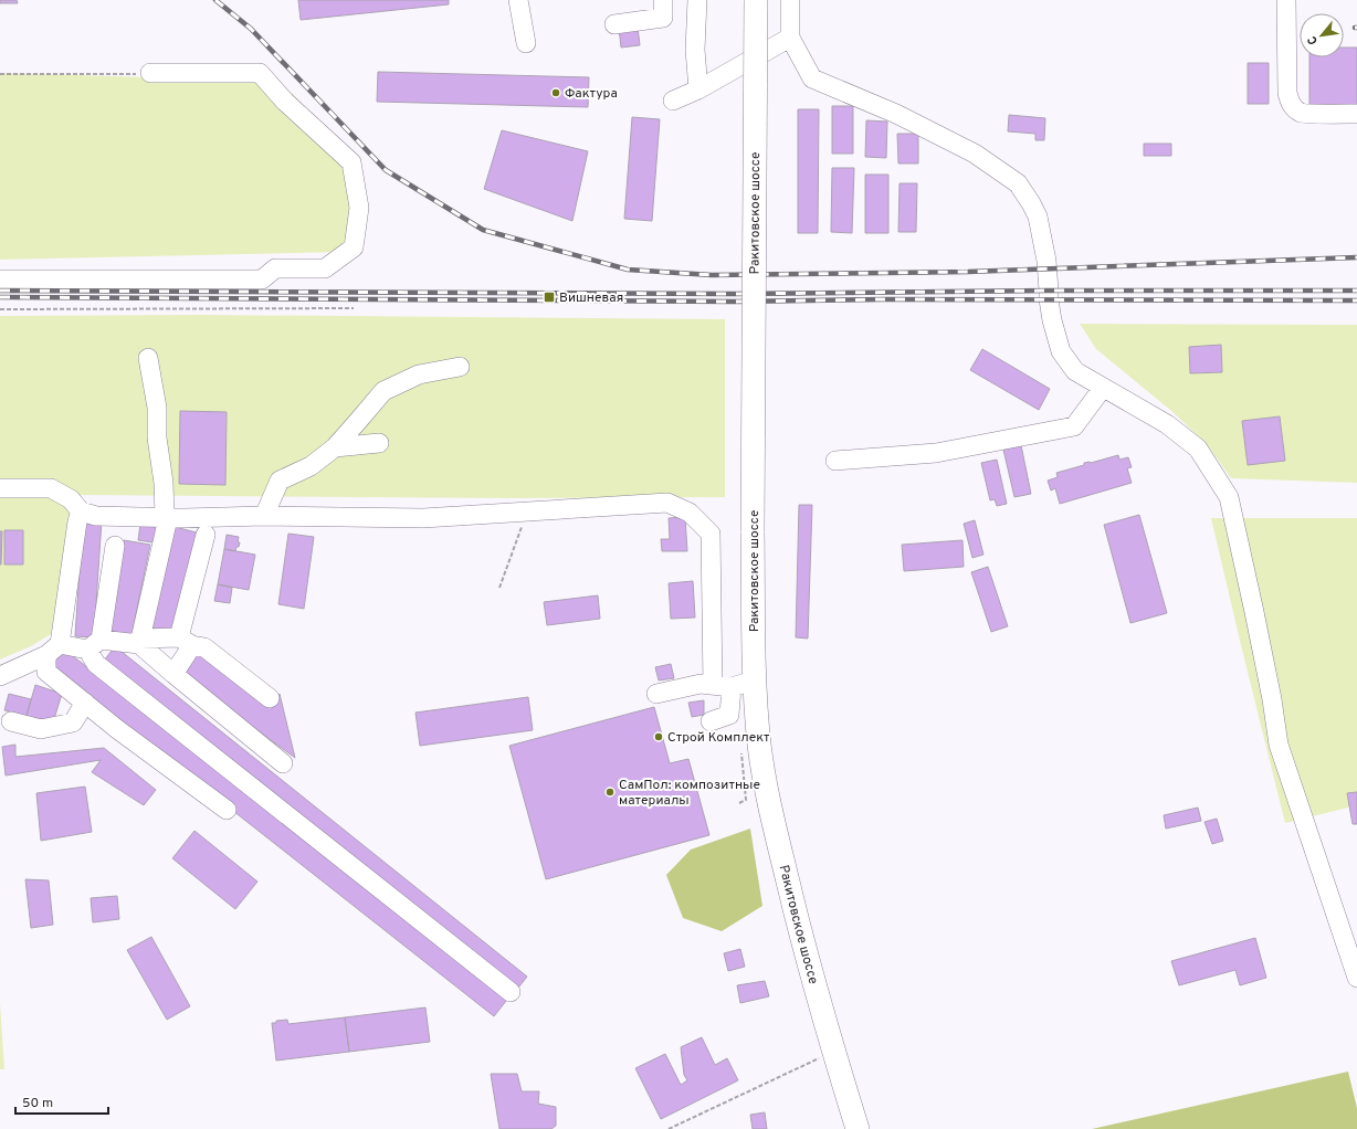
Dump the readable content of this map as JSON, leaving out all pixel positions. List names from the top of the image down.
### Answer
{
  "streets": {
    "main road": ["Ракитовское шоссе"]
  },
  "places": {
    "other": ["Фактура", "Строй Комплект", "СамПол: композитные материалы"],
    "transit": ["Вишневая"]
  },
  "scale_bar": "50 m",
  "north": "bottom left"
}
